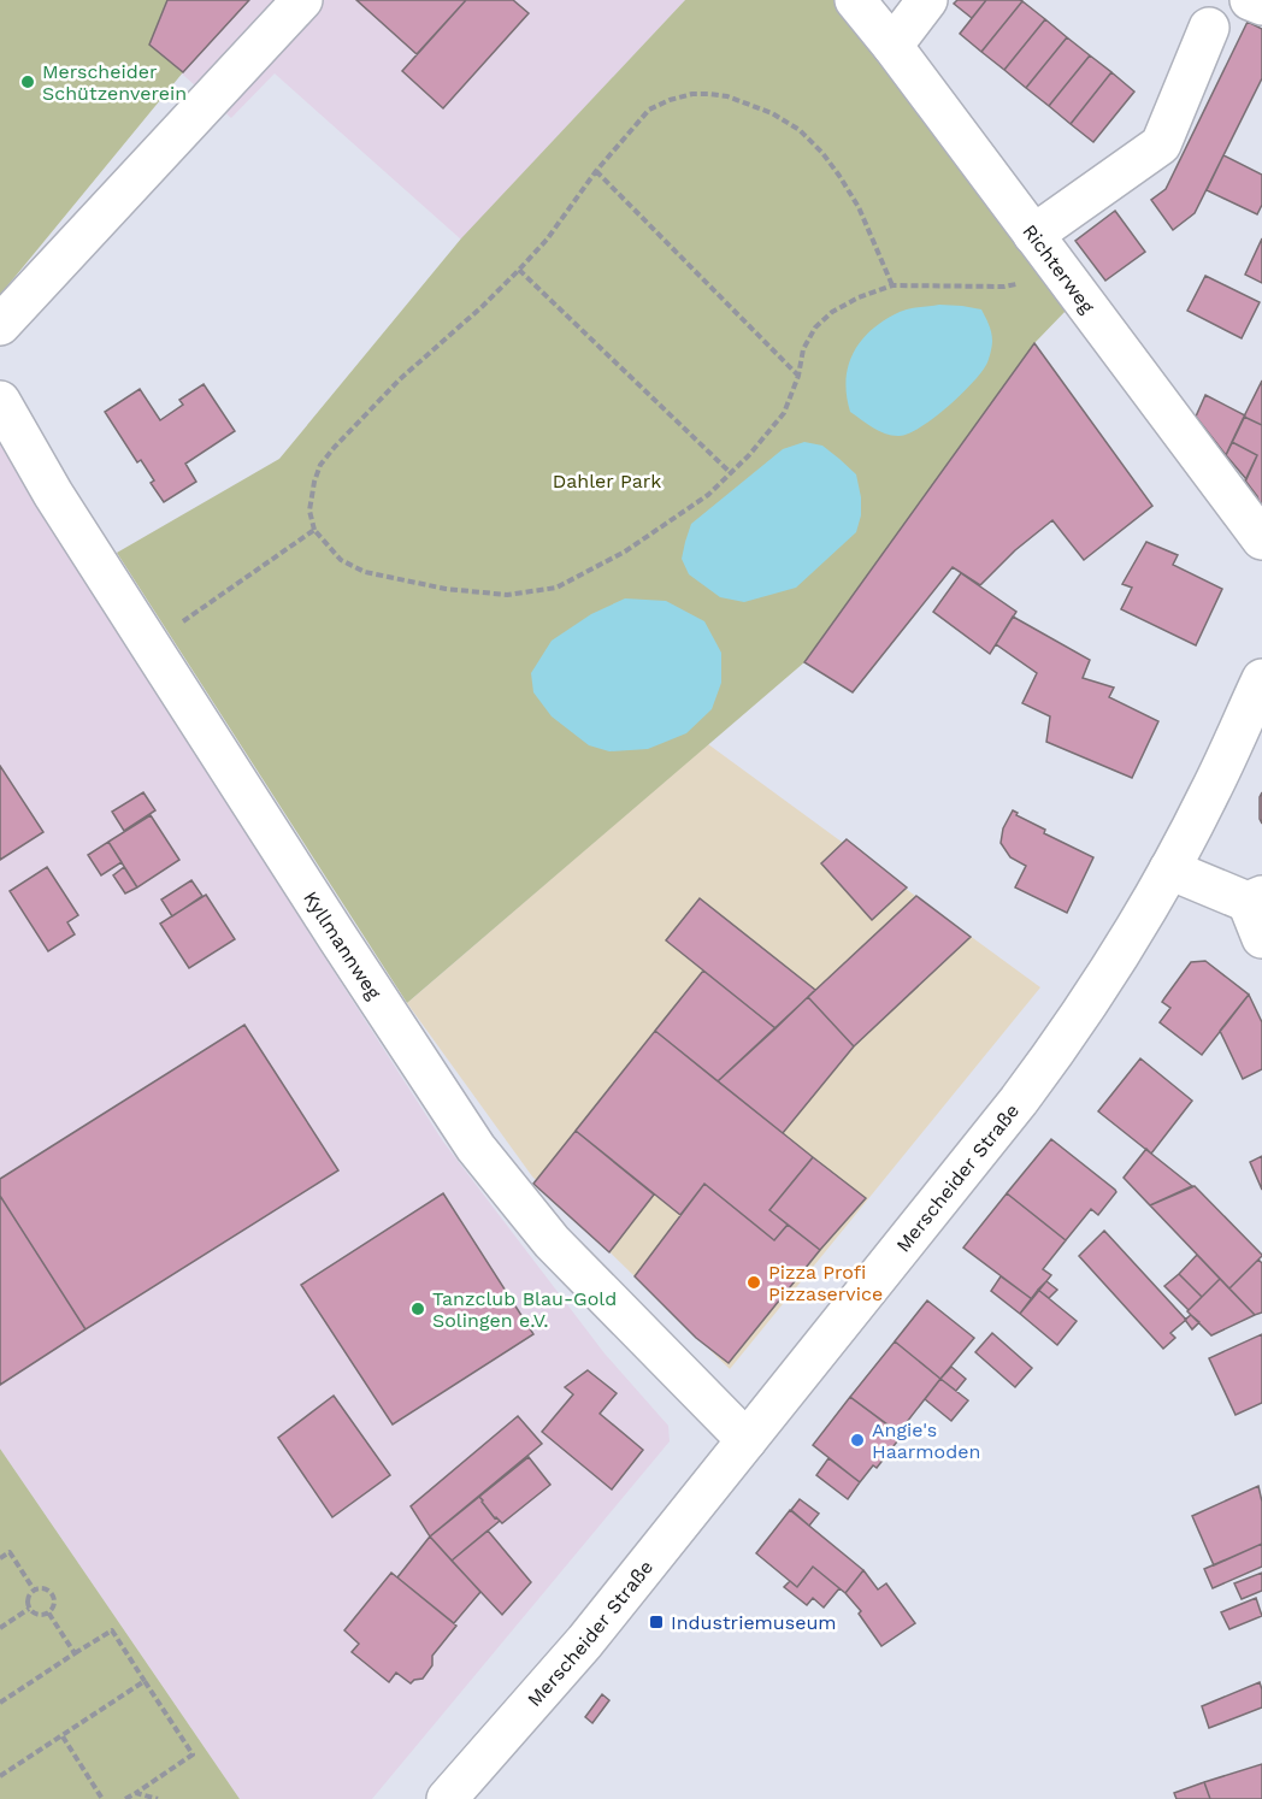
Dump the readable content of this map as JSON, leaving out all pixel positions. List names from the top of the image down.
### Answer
{
  "streets": {
    "street": ["Richterweg", "Kyllmannweg", "Merscheider Straße"]
  },
  "crossings": [
    ["Kyllmannweg", "Merscheider Straße"]
  ],
  "parks": ["Dahler Park"],
  "places": {
    "other": [
      "Merscheider Schützenverein",
      "Pizza Profi Pizzaservice",
      "Tanzclub Blau-Gold Solingen e.V.",
      "Angie's Haarmoden"
    ],
    "transit": ["Industriemuseum"]
  }
}
